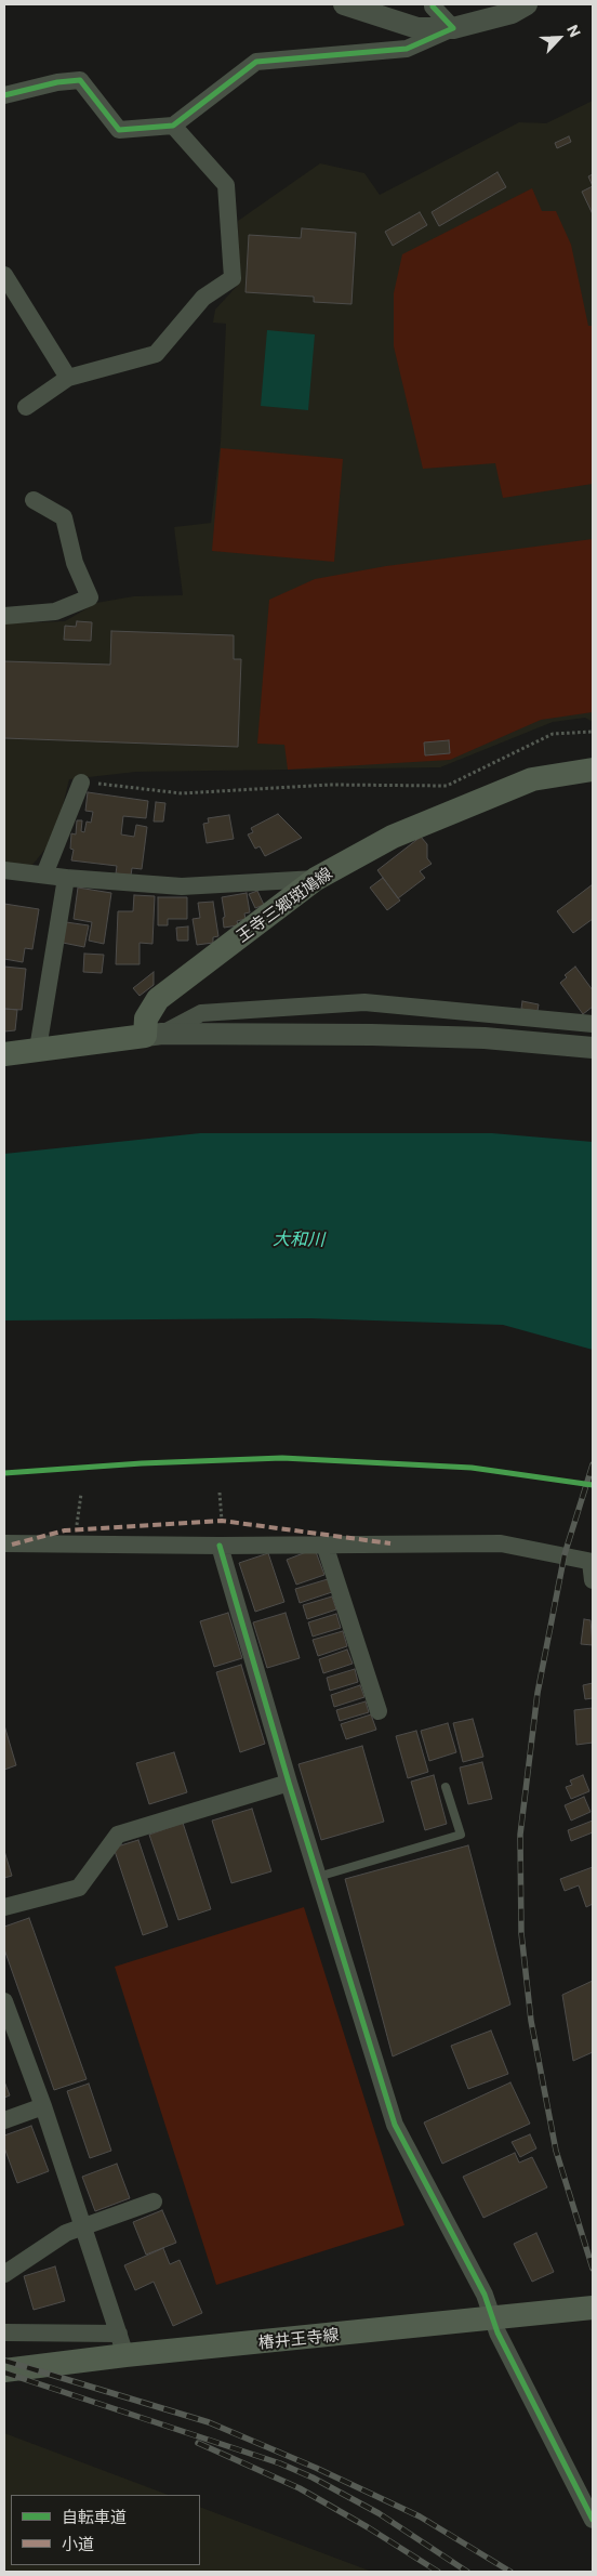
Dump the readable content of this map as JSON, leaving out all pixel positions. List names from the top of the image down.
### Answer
{
  "streets": {
    "main road": ["王寺三郷斑鳩線", "椿井王寺線"]
  },
  "water": ["大和川"],
  "legend": ["自転車道", "小道"],
  "north": "top right"
}
